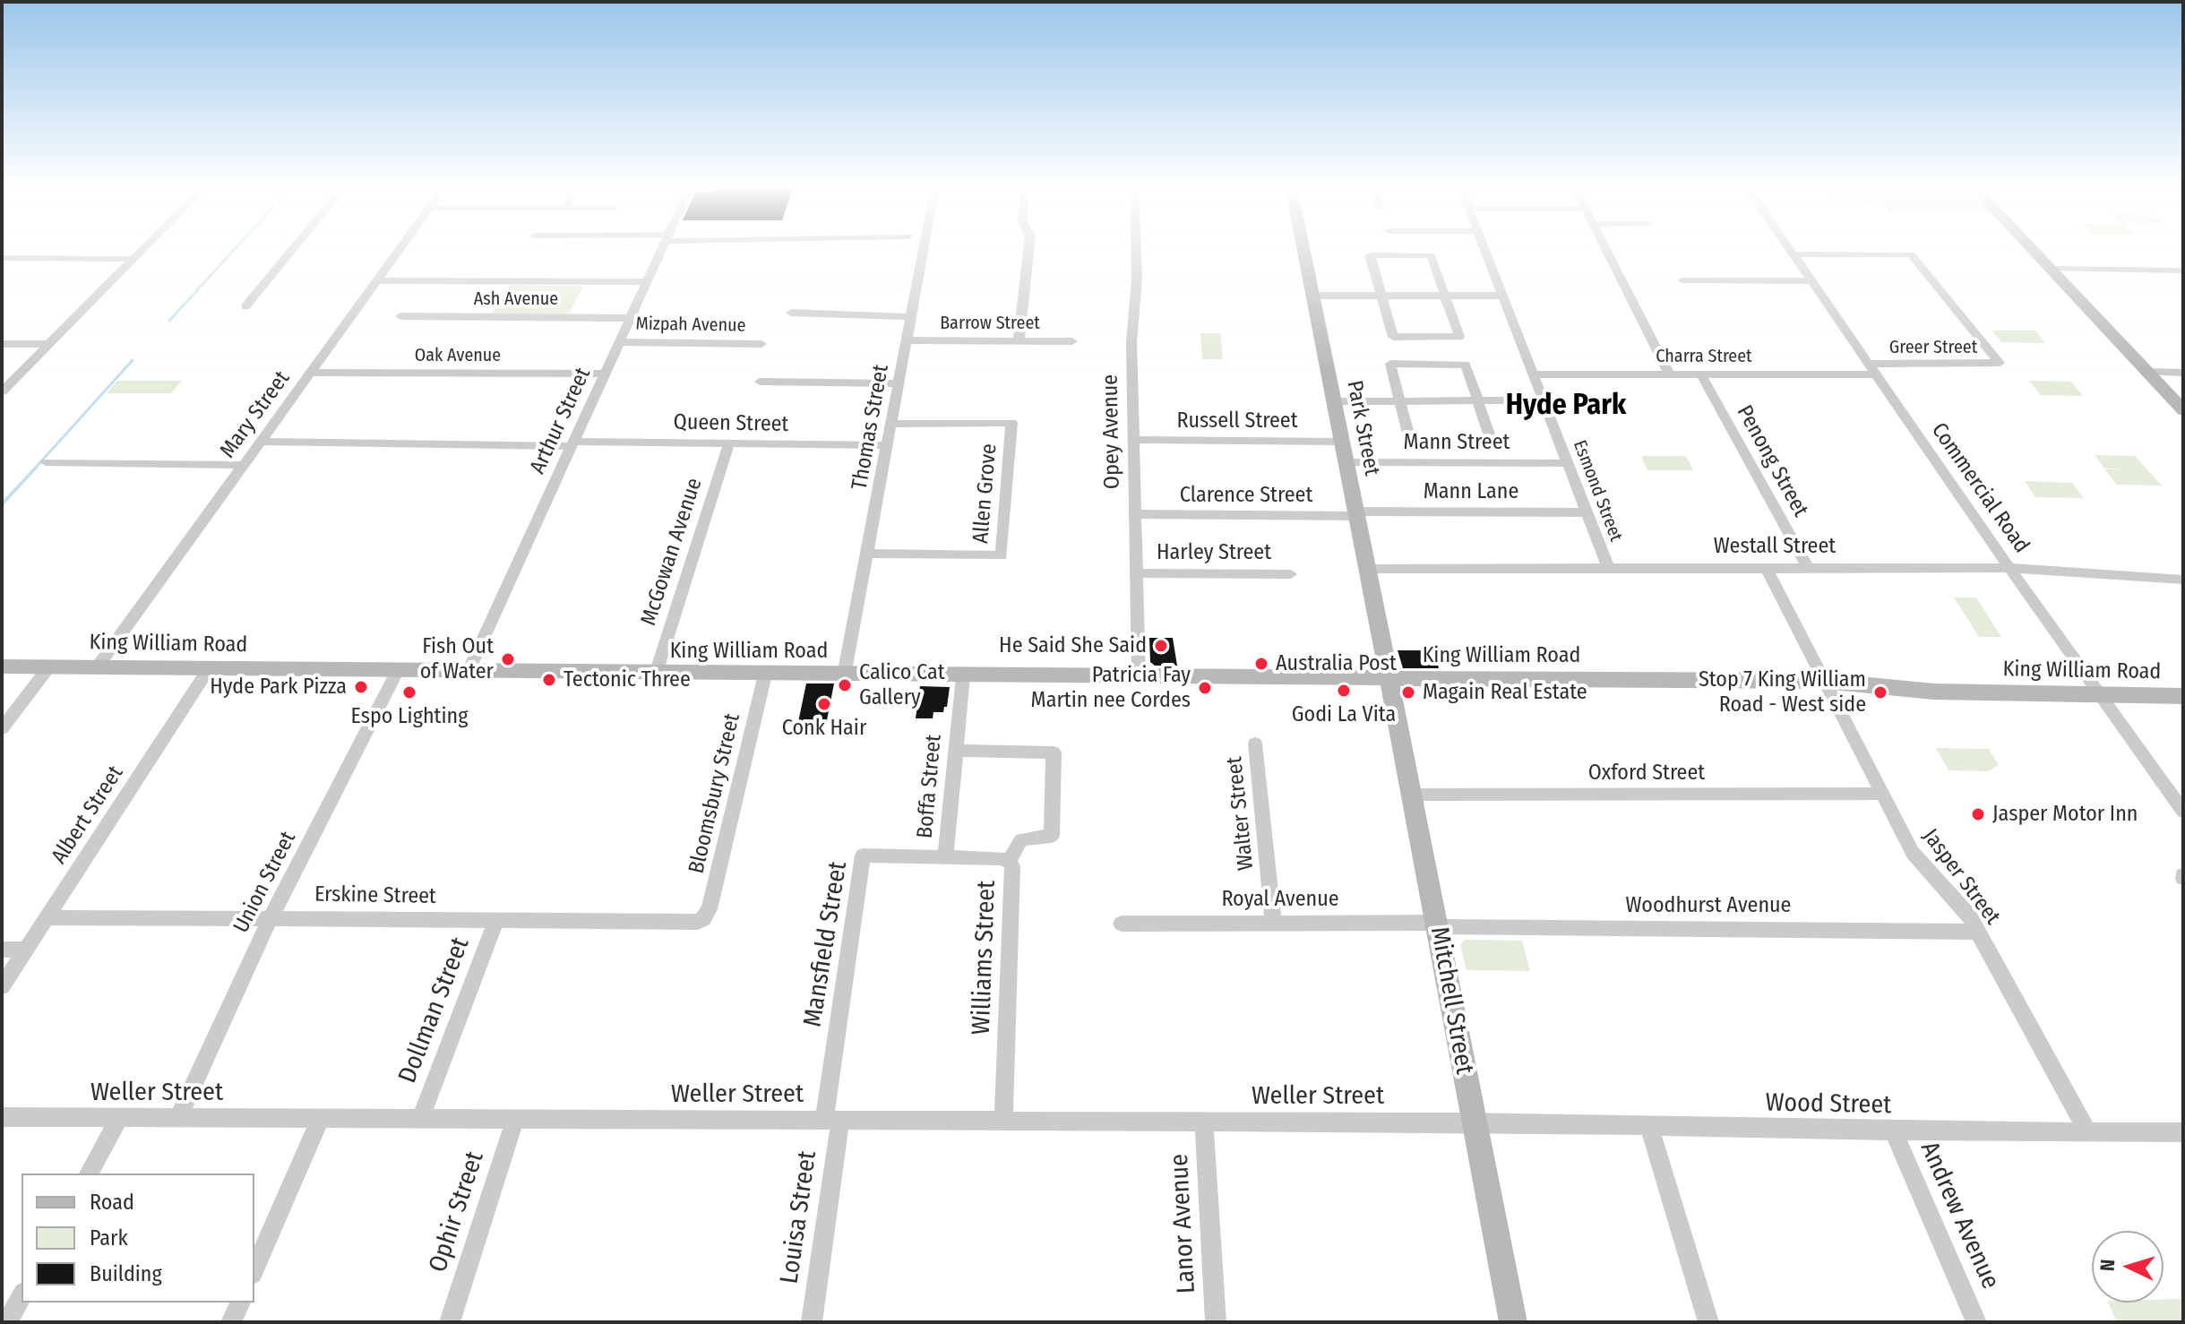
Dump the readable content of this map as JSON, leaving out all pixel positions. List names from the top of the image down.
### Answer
{
  "streets": {
    "main road": ["Park Street", "King William Road", "Mitchell Street"],
    "street": [
      "Ash Avenue",
      "Barrow Street",
      "Mizpah Avenue",
      "Greer Street",
      "Oak Avenue",
      "Charra Street",
      "Mary Street",
      "Arthur Street",
      "Russell Street",
      "Queen Street",
      "Thomas Street",
      "Opey Avenue",
      "Mann Street",
      "Penong Street",
      "Commercial Road",
      "Esmond Street",
      "Mann Lane",
      "Allen Grove",
      "Clarence Street",
      "Westall Street",
      "McGowan Avenue",
      "Harley Street",
      "Oxford Street",
      "Boffa Street",
      "Bloomsbury Street",
      "Walter Street",
      "Albert Street",
      "Jasper Street",
      "Union Street",
      "Erskine Street",
      "Royal Avenue",
      "Woodhurst Avenue",
      "Mansfield Street",
      "Williams Street",
      "Dollman Street",
      "Weller Street",
      "Wood Street",
      "Ophir Street",
      "Andrew Avenue",
      "Louisa Street",
      "Lanor Avenue"
    ]
  },
  "crossings": [
    ["Ash Avenue", "Arthur Street"],
    ["Barrow Street", "Thomas Street"],
    ["Mizpah Avenue", "Arthur Street"],
    ["Greer Street", "Commercial Road"],
    ["Oak Avenue", "Mary Street"],
    ["Oak Avenue", "Arthur Street"],
    ["Charra Street", "Penong Street"],
    ["Charra Street", "Commercial Road"],
    ["Charra Street", "Esmond Street"],
    ["Mary Street", "Queen Street"],
    ["Mary Street", "King William Road"],
    ["Arthur Street", "Queen Street"],
    ["Arthur Street", "King William Road"],
    ["Russell Street", "Park Street"],
    ["Russell Street", "Opey Avenue"],
    ["Queen Street", "Thomas Street"],
    ["Queen Street", "McGowan Avenue"],
    ["Thomas Street", "Allen Grove"],
    ["Thomas Street", "King William Road"],
    ["Park Street", "Mann Street"],
    ["Park Street", "Mann Lane"],
    ["Park Street", "Clarence Street"],
    ["Park Street", "Westall Street"],
    ["Park Street", "King William Road"],
    ["Park Street", "Mitchell Street"],
    ["Opey Avenue", "Clarence Street"],
    ["Opey Avenue", "Harley Street"],
    ["Opey Avenue", "King William Road"],
    ["Mann Street", "Esmond Street"],
    ["Penong Street", "Westall Street"],
    ["Commercial Road", "Westall Street"],
    ["Commercial Road", "King William Road"],
    ["Esmond Street", "Mann Lane"],
    ["Esmond Street", "Westall Street"],
    ["Mann Lane", "Clarence Street"],
    ["Westall Street", "Jasper Street"],
    ["McGowan Avenue", "King William Road"],
    ["King William Road", "Boffa Street"],
    ["King William Road", "Bloomsbury Street"],
    ["King William Road", "Albert Street"],
    ["King William Road", "Jasper Street"],
    ["King William Road", "Union Street"],
    ["King William Road", "Mitchell Street"],
    ["Oxford Street", "Jasper Street"],
    ["Oxford Street", "Mitchell Street"],
    ["Boffa Street", "Mansfield Street"],
    ["Boffa Street", "Williams Street"],
    ["Bloomsbury Street", "Erskine Street"],
    ["Walter Street", "Royal Avenue"],
    ["Albert Street", "Erskine Street"],
    ["Jasper Street", "Woodhurst Avenue"],
    ["Jasper Street", "Wood Street"],
    ["Union Street", "Erskine Street"],
    ["Union Street", "Weller Street"],
    ["Erskine Street", "Dollman Street"],
    ["Royal Avenue", "Woodhurst Avenue"],
    ["Royal Avenue", "Mitchell Street"],
    ["Woodhurst Avenue", "Mitchell Street"],
    ["Mansfield Street", "Williams Street"],
    ["Mansfield Street", "Weller Street"],
    ["Mansfield Street", "Louisa Street"],
    ["Williams Street", "Weller Street"],
    ["Mitchell Street", "Weller Street"],
    ["Mitchell Street", "Wood Street"],
    ["Dollman Street", "Weller Street"],
    ["Weller Street", "Wood Street"],
    ["Weller Street", "Ophir Street"],
    ["Weller Street", "Louisa Street"],
    ["Weller Street", "Lanor Avenue"],
    ["Wood Street", "Andrew Avenue"]
  ],
  "districts": ["Hyde Park"],
  "places": [
    "He Said She Said",
    "Fish Out of Water",
    "Australia Post",
    "Tectonic Three",
    "Calico Cat Gallery",
    "Hyde Park Pizza",
    "Patricia Fay Martin nee Cordes",
    "Godi La Vita",
    "Espo Lighting",
    "Magain Real Estate",
    "Stop 7 King William Road - West side",
    "Conk Hair",
    "Jasper Motor Inn"
  ],
  "legend": ["Road", "Park", "Building"],
  "north": "left"
}
